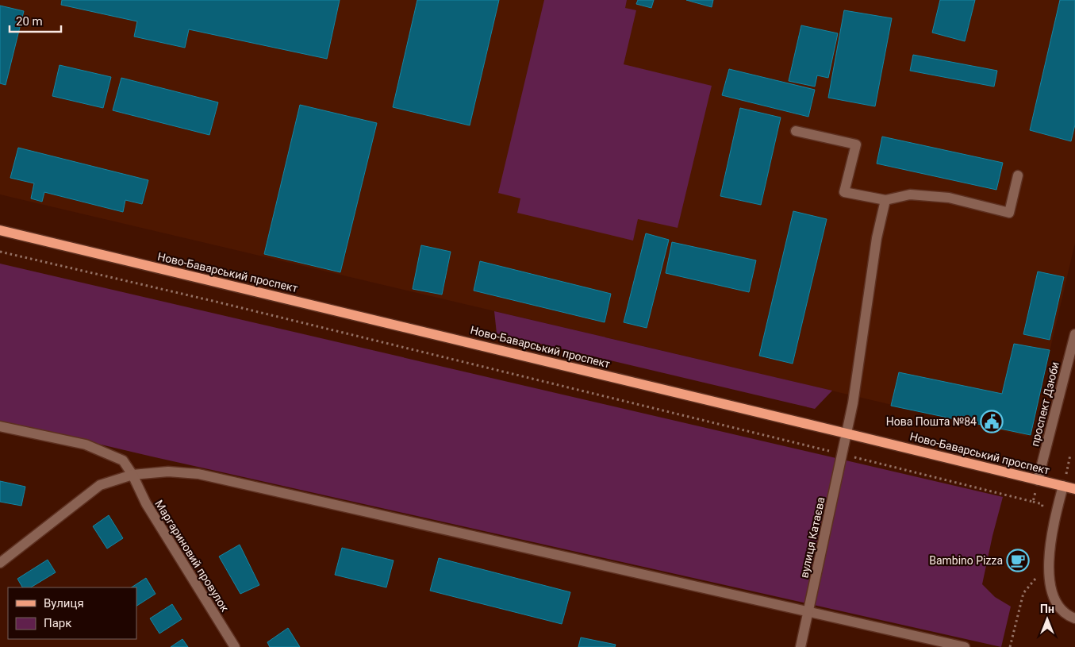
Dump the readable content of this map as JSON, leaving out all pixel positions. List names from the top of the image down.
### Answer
{
  "streets": {
    "main road": ["Ново-Баварський проспект"],
    "street": ["проспект Дзюби", "вулиця Катаєва", "Маргариновий провулок"]
  },
  "crossings": [
    ["Ново-Баварський проспект", "проспект Дзюби"],
    ["Ново-Баварський проспект", "вулиця Катаєва"]
  ],
  "places": {
    "public building": ["Нова Пошта №84"],
    "cafe": ["Bambino Pizza"]
  },
  "legend": ["Вулиця", "Парк"],
  "scale_bar": "20 m",
  "north": "top"
}
